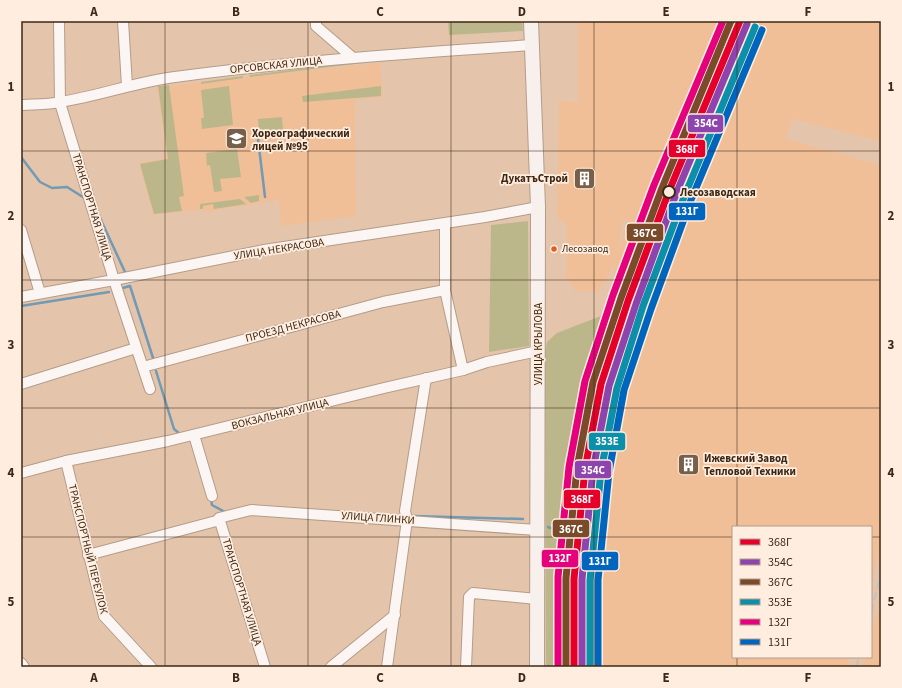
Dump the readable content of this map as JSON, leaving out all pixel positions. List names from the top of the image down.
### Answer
{
  "streets": {
    "main road": ["УЛИЦА КРЫЛОВА"],
    "street": [
      "ОРСОВСКАЯ УЛИЦА",
      "ТРАНСПОРТНАЯ УЛИЦА",
      "УЛИЦА НЕКРАСОВА",
      "ПРОЕЗД НЕКРАСОВА",
      "ВОКЗАЛЬНАЯ УЛИЦА",
      "УЛИЦА ГЛИНКИ",
      "ТРАНСПОРТНЫЙ ПЕРЕУЛОК"
    ]
  },
  "crossings": [
    ["ОРСОВСКАЯ УЛИЦА", "ТРАНСПОРТНАЯ УЛИЦА"],
    ["ОРСОВСКАЯ УЛИЦА", "УЛИЦА КРЫЛОВА"],
    ["ТРАНСПОРТНАЯ УЛИЦА", "УЛИЦА НЕКРАСОВА"],
    ["ТРАНСПОРТНАЯ УЛИЦА", "ПРОЕЗД НЕКРАСОВА"],
    ["ТРАНСПОРТНАЯ УЛИЦА", "УЛИЦА ГЛИНКИ"],
    ["УЛИЦА НЕКРАСОВА", "УЛИЦА КРЫЛОВА"],
    ["УЛИЦА КРЫЛОВА", "ВОКЗАЛЬНАЯ УЛИЦА"],
    ["УЛИЦА КРЫЛОВА", "УЛИЦА ГЛИНКИ"],
    ["ВОКЗАЛЬНАЯ УЛИЦА", "ТРАНСПОРТНЫЙ ПЕРЕУЛОК"],
    ["УЛИЦА ГЛИНКИ", "ТРАНСПОРТНЫЙ ПЕРЕУЛОК"]
  ],
  "places": {
    "school or university": ["Хореографический лицей №95"],
    "building": ["ДукатъСтрой", "Ижевский Завод Тепловой Техники"],
    "other": ["Лесозаводская", "Лесозавод"]
  },
  "lines": [
    "transit line 368Г",
    "transit line 367С",
    "transit line 132Г",
    "transit line 354С",
    "transit line 353Е",
    "transit line 131Г"
  ],
  "legend": [
    "368Г",
    "354С",
    "367С",
    "353Е",
    "132Г",
    "131Г"
  ],
  "grid": {
    "columns": [
      "A",
      "B",
      "C",
      "D",
      "E",
      "F"
    ],
    "rows": [
      "1",
      "2",
      "3",
      "4",
      "5"
    ]
  }
}
